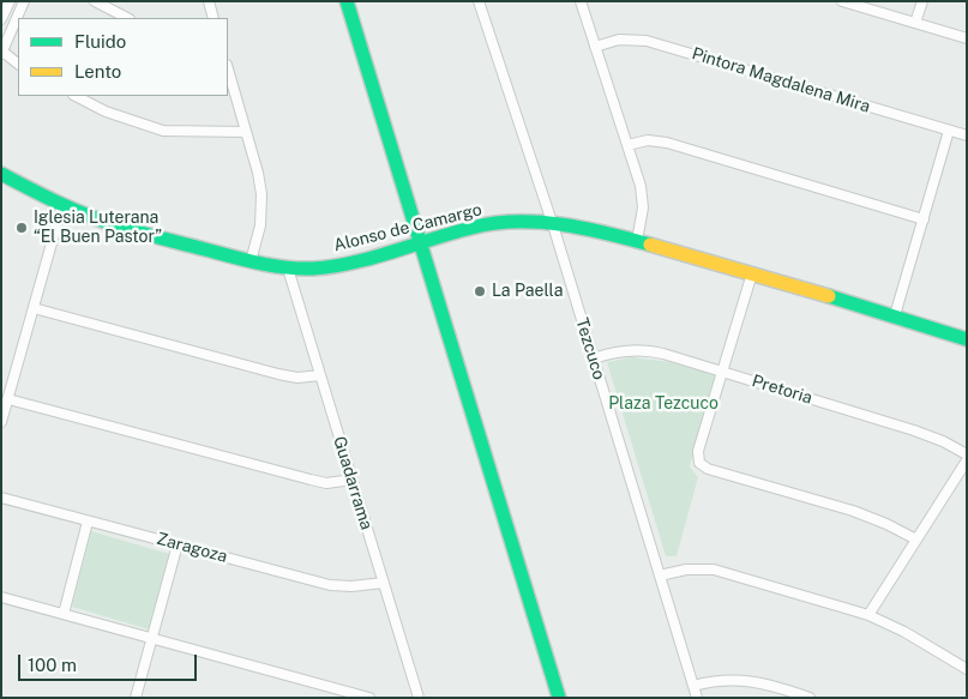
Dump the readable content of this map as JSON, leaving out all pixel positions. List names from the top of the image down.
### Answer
{
  "streets": {
    "street": [
      "Pintora Magdalena Mira",
      "Alonso de Camargo",
      "Tezcuco",
      "Pretoria",
      "Guadarrama",
      "Zaragoza"
    ]
  },
  "crossings": [
    ["Alonso de Camargo", "Tezcuco"],
    ["Alonso de Camargo", "Guadarrama"],
    ["Tezcuco", "Pretoria"],
    ["Guadarrama", "Zaragoza"]
  ],
  "parks": ["Plaza Tezcuco"],
  "places": ["Iglesia Luterana “El Buen Pastor”", "La Paella"],
  "legend": ["Fluido", "Lento"],
  "scale_bar": "100 m"
}
